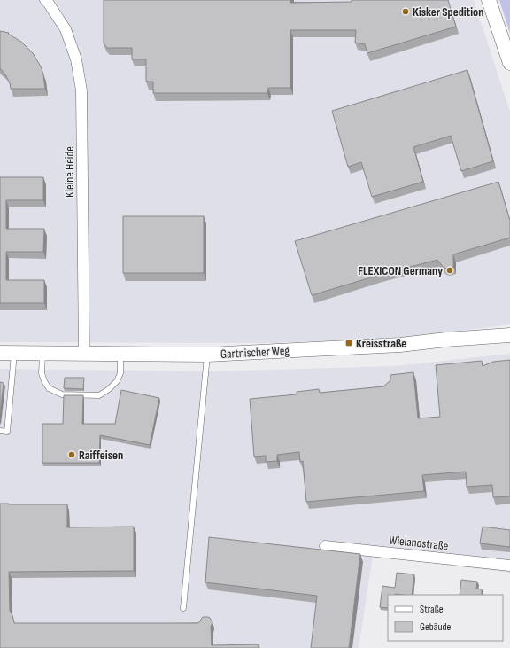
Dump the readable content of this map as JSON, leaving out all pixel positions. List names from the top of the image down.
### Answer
{
  "streets": {
    "street": ["Kleine Heide", "Gartnischer Weg", "Wielandstraße"]
  },
  "crossings": [
    ["Kleine Heide", "Gartnischer Weg"]
  ],
  "places": {
    "other": ["Kisker Spedition", "FLEXICON Germany", "Raiffeisen"],
    "transit": ["Kreisstraße"]
  },
  "legend": ["Straße", "Gebäude"]
}
